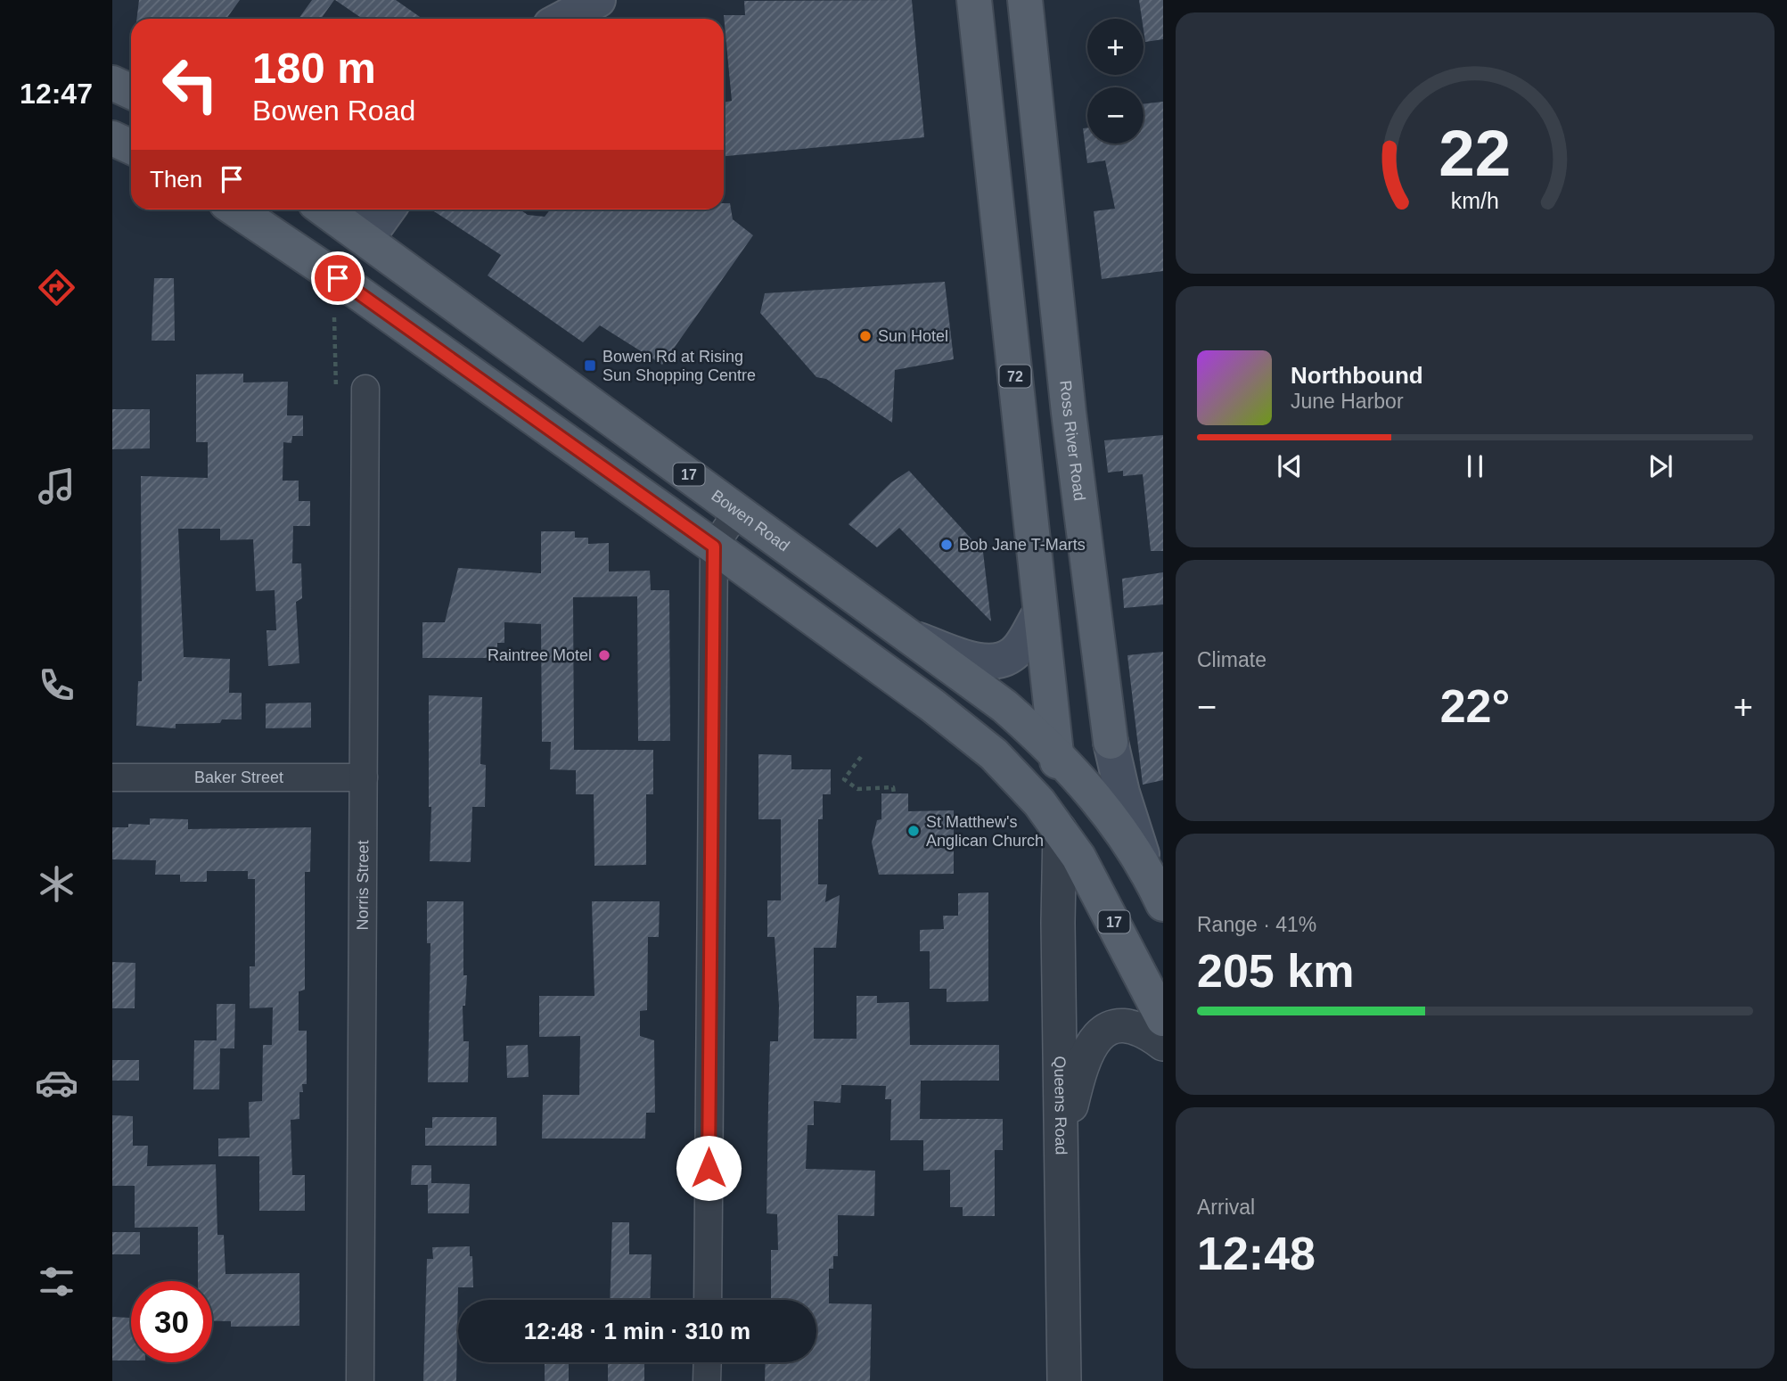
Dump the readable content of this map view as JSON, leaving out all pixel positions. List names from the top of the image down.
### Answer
{
  "streets": {
    "main road": [
      "72",
      "Ross River Road",
      "17",
      "Bowen Road"
    ],
    "street": ["Baker Street", "Norris Street", "Queens Road"]
  },
  "crossings": [
    ["72", "Bowen Road"],
    ["Ross River Road", "Bowen Road"],
    ["17", "Queens Road"],
    ["Baker Street", "Norris Street"]
  ],
  "places": {
    "other": [
      "Sun Hotel",
      "Bob Jane T-Marts",
      "Raintree Motel",
      "St Matthew's Anglican Church"
    ],
    "transit": ["Bowen Rd at Rising Sun Shopping Centre"]
  },
  "page": {
    "tabs": "12:47",
    "map_buttons": ["+", "−"],
    "turn": ["180 m", "Bowen Road"],
    "then": "Then",
    "song": ["Northbound", "June Harbor"],
    "tile": [
      "Climate",
      ["Range · 41%", "205 km"],
      ["Arrival", "12:48"]
    ],
    "heat": ["−", "22°", "+"],
    "limit": "30",
    "trip": "12:48 · 1 min · 310 m",
    "gauge": ["22", "km/h"]
  }
}
